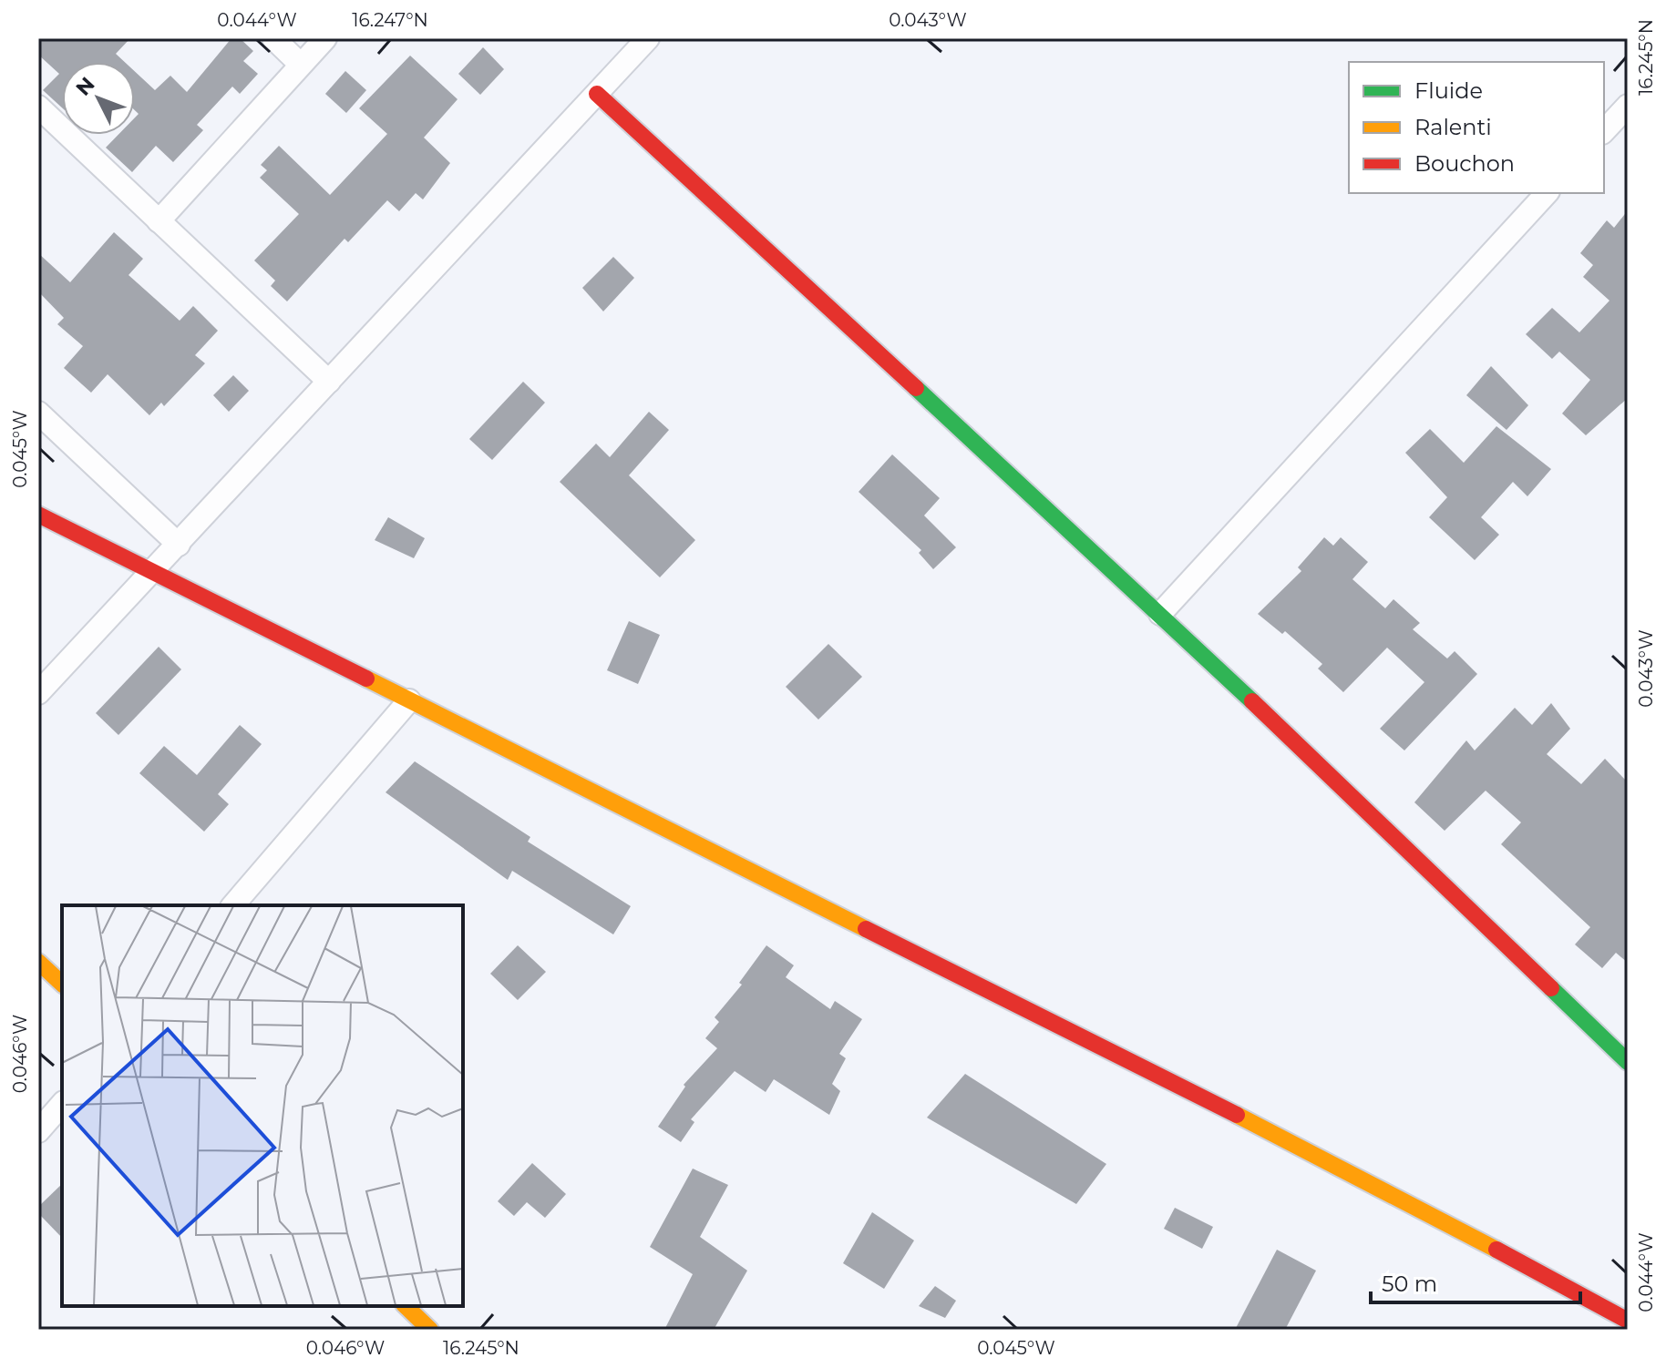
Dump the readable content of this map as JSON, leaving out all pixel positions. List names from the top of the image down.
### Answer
{
  "legend": ["Fluide", "Ralenti", "Bouchon"],
  "scale_bar": "50 m",
  "north": "top left",
  "coordinates": [
    "0.044°W",
    "16.247°N",
    "0.043°W",
    "16.245°N",
    "0.045°W",
    "0.046°W"
  ]
}
